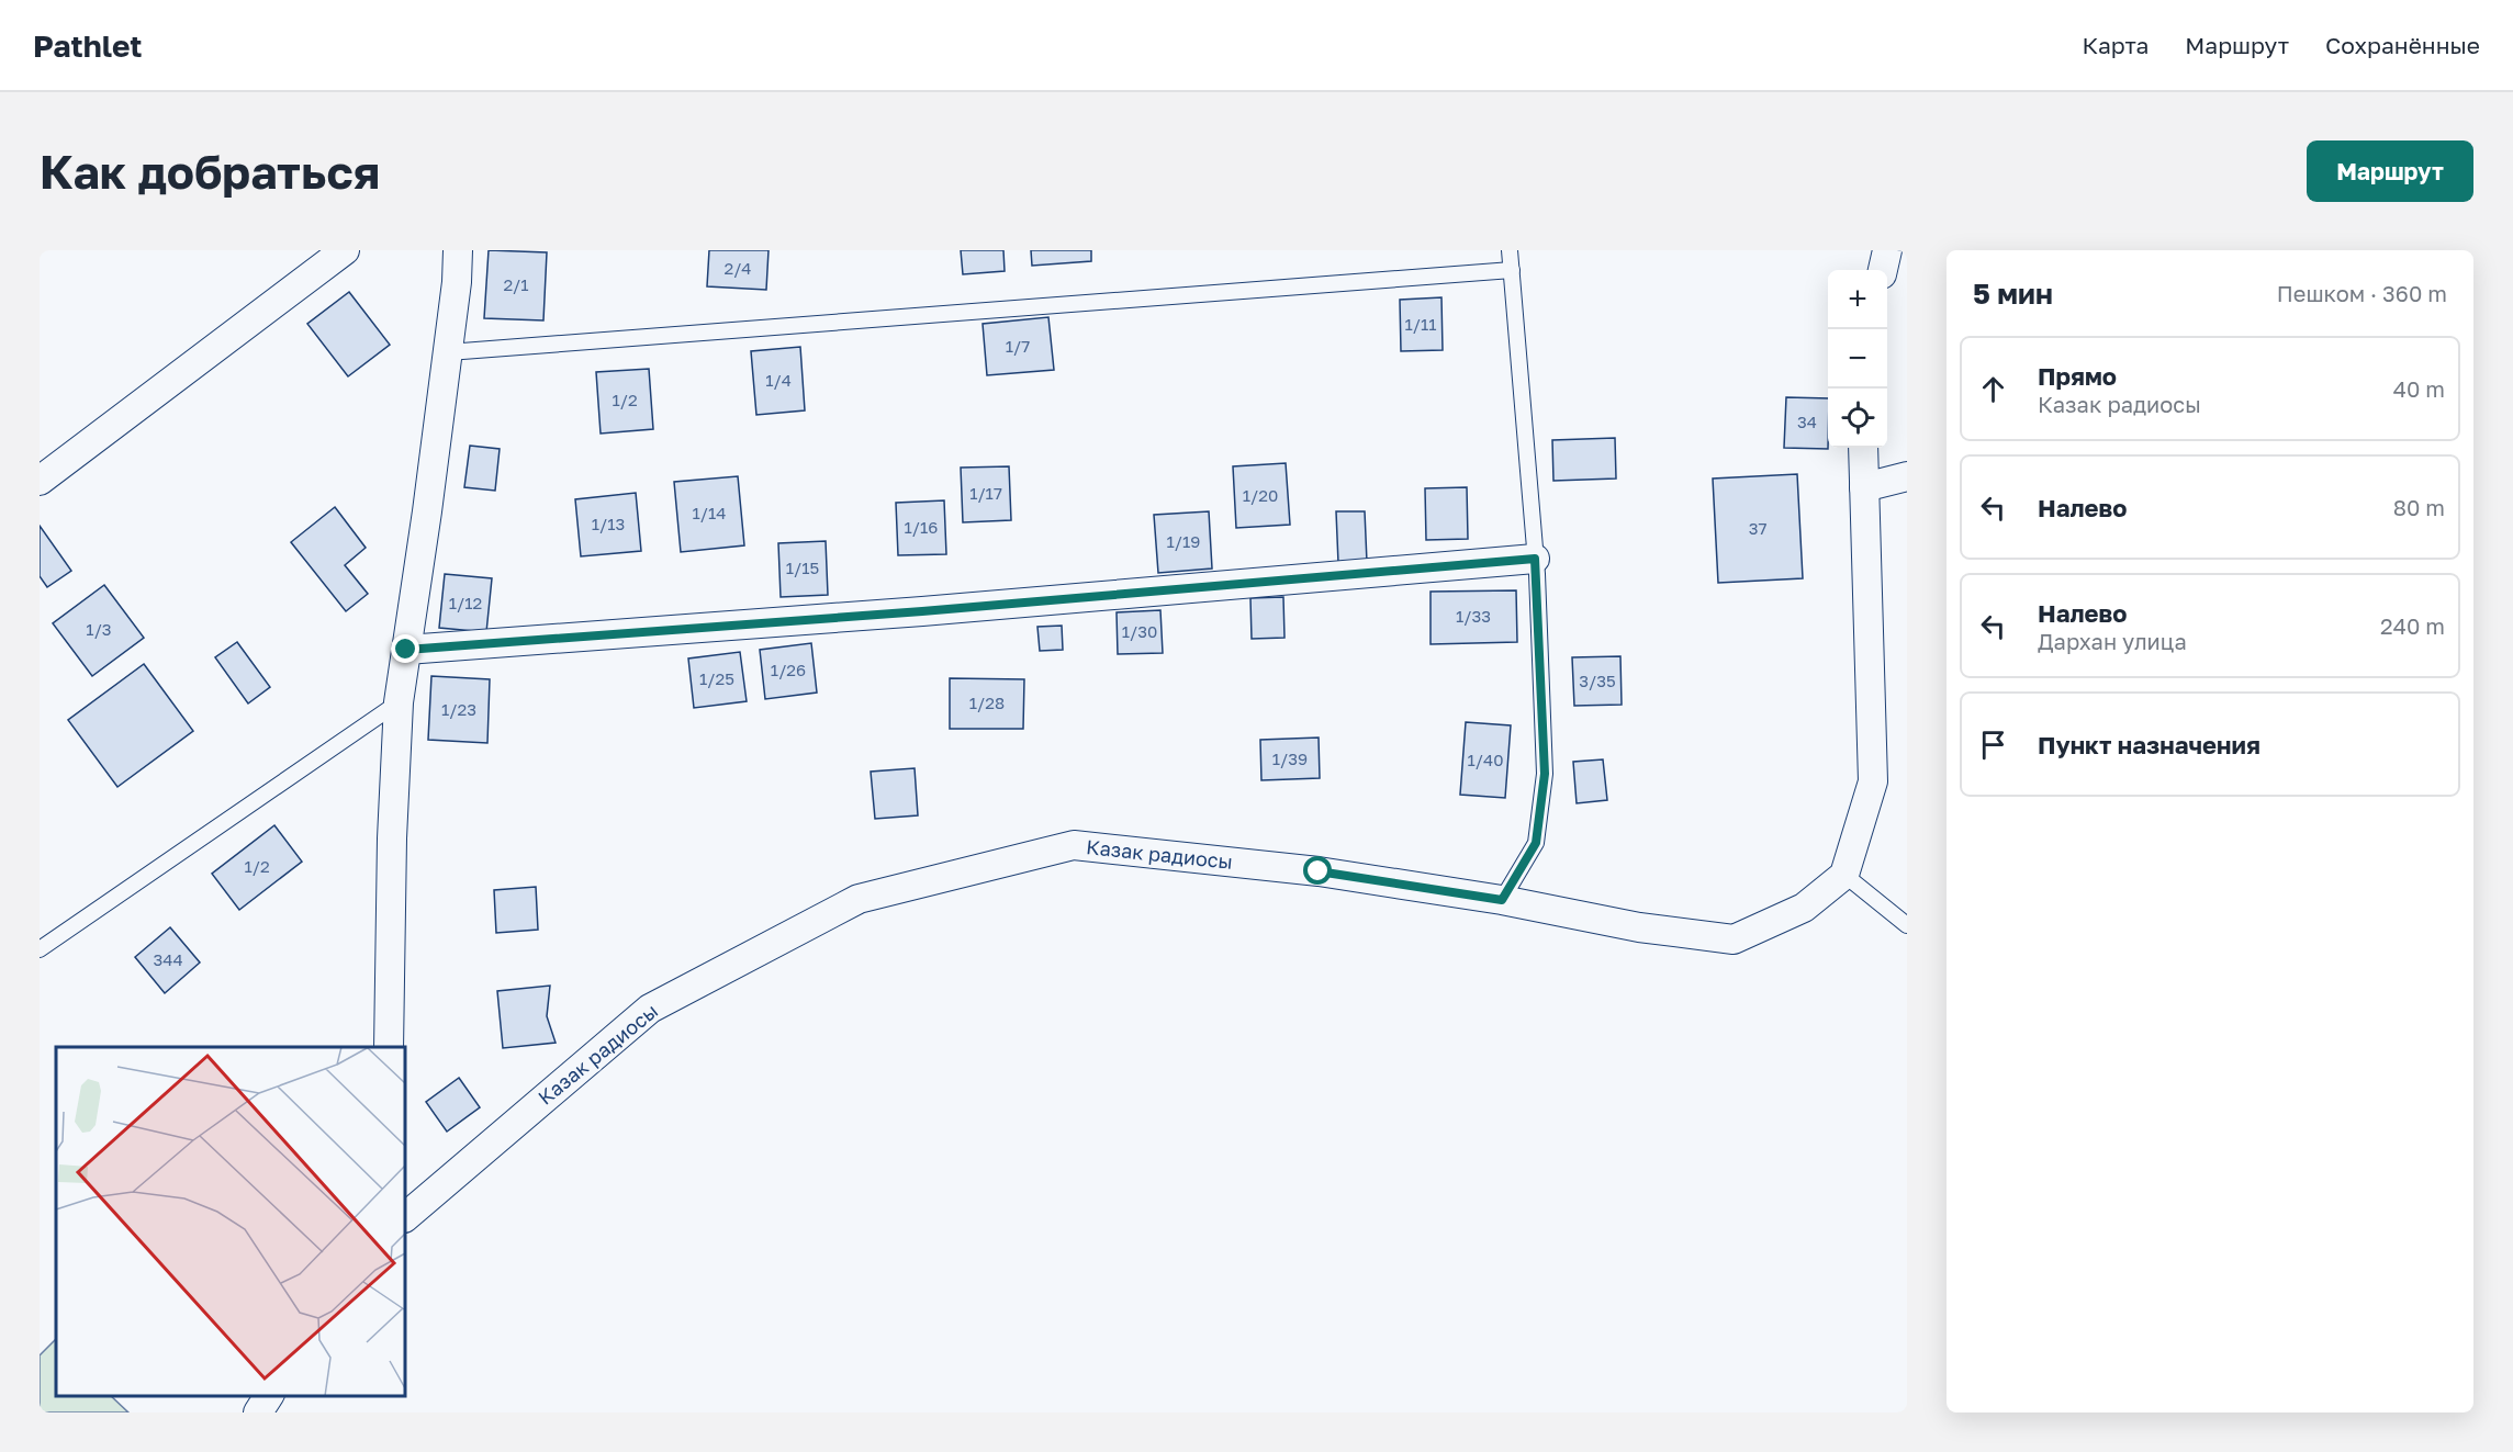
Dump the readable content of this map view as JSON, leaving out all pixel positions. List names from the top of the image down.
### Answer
{
  "streets": {
    "street": ["Казак радиосы"]
  },
  "house_numbers": [
    "2/4",
    "2/1",
    "1/11",
    "1/7",
    "1/4",
    "1/2",
    "34",
    "1/17",
    "1/20",
    "1/14",
    "1/13",
    "1/16",
    "37",
    "1/19",
    "1/15",
    "1/12",
    "1/33",
    "1/3",
    "1/30",
    "1/26",
    "1/25",
    "3/35",
    "1/28",
    "1/23",
    "1/39",
    "1/40",
    "1/2",
    "344"
  ],
  "page": {
    "header": "Pathlet",
    "nav": ["Карта", "Маршрут", "Сохранённые"],
    "buttons": "Маршрут",
    "title": "Как добраться",
    "heading": ["5 мин", "Пешком · 360 m"],
    "map_buttons": ["+", "−"],
    "list": [
      ["Прямо", "Казак радиосы", "40 m"],
      ["Налево", "80 m"],
      ["Налево", "Дархан улица", "240 m"],
      "Пункт назначения"
    ]
  }
}
